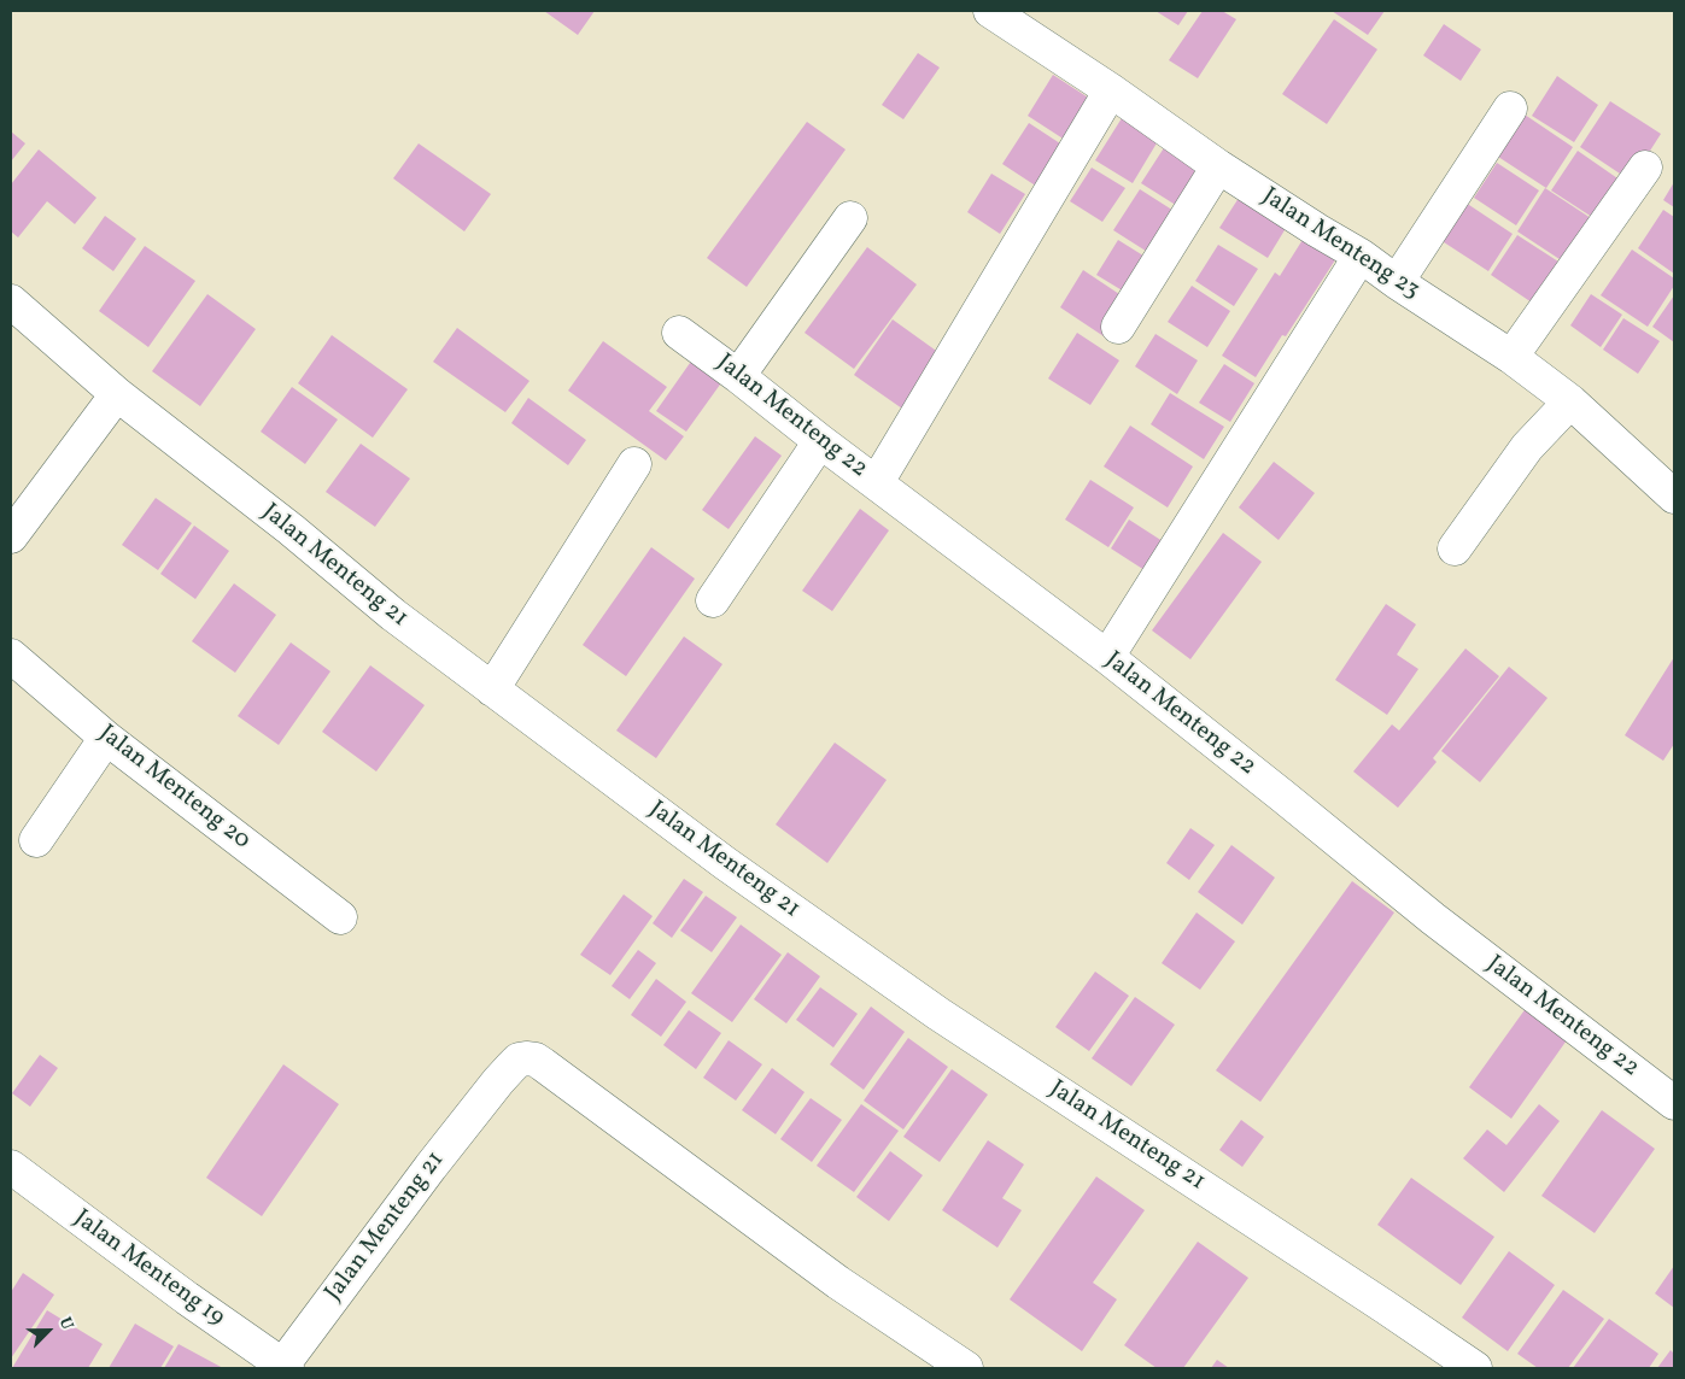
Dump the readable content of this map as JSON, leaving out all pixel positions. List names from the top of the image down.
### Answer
{
  "streets": {
    "street": [
      "Jalan Menteng 23",
      "Jalan Menteng 22",
      "Jalan Menteng 21",
      "Jalan Menteng 20",
      "Jalan Menteng 19"
    ]
  },
  "crossings": [
    ["Jalan Menteng 21", "Jalan Menteng 19"]
  ],
  "north": "top right"
}
